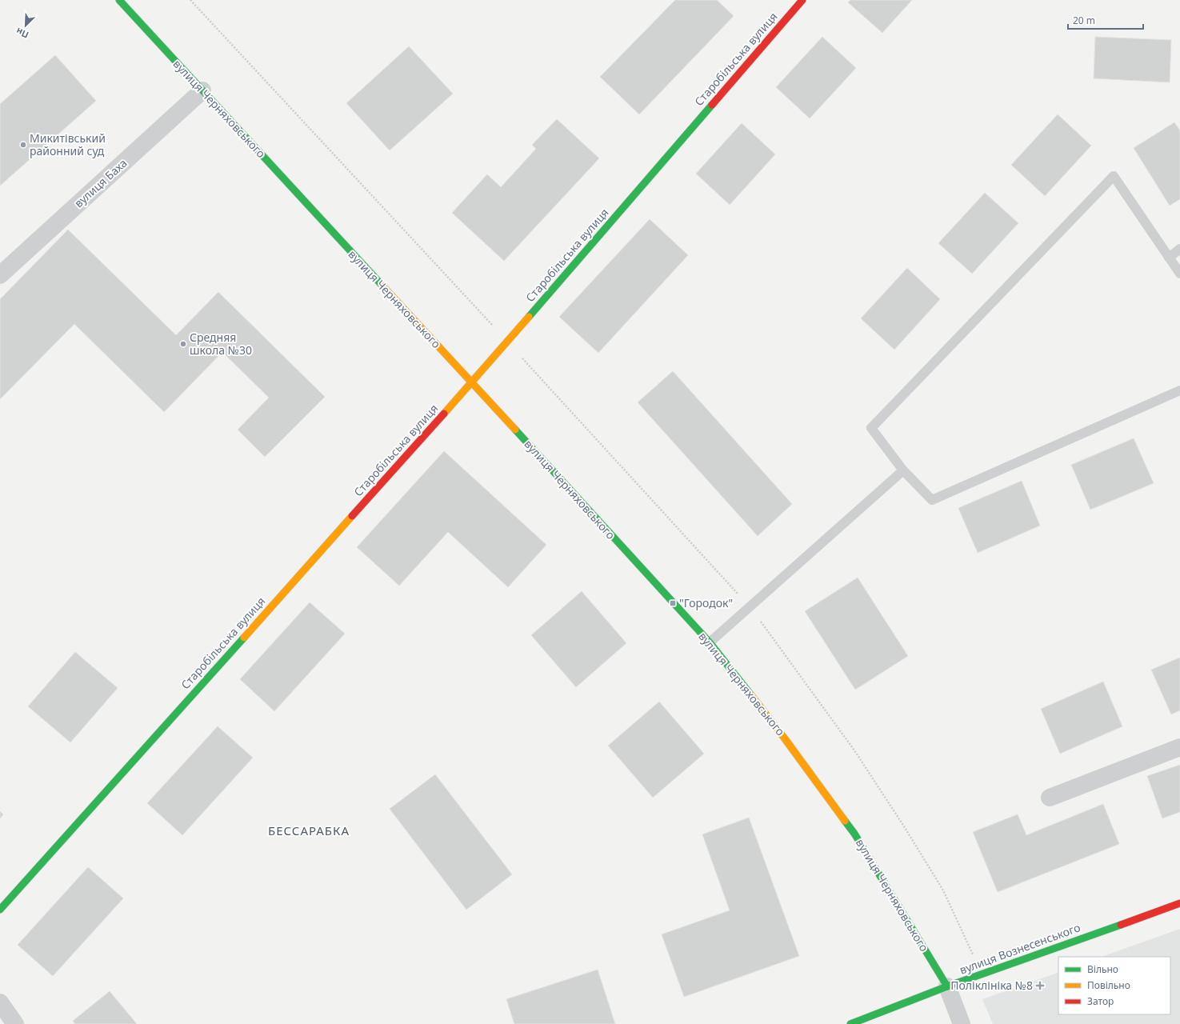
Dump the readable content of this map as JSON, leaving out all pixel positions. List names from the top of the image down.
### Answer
{
  "streets": {
    "main road": ["Старобільська вулиця", "вулиця Черняховського", "вулиця Вознесенського"],
    "street": ["вулиця Баха"]
  },
  "crossings": [
    ["Старобільська вулиця", "вулиця Черняховського"],
    ["вулиця Черняховського", "вулиця Баха"],
    ["вулиця Черняховського", "вулиця Вознесенського"]
  ],
  "districts": ["БЕССАРАБКА"],
  "places": {
    "other": ["Микитівський районний суд", "Средняя школа №30"],
    "transit": ["\"Городок\""],
    "health": ["Поліклініка №8"]
  },
  "legend": ["Вільно", "Повільно", "Затор"],
  "scale_bar": "20 m",
  "north": "bottom left"
}
